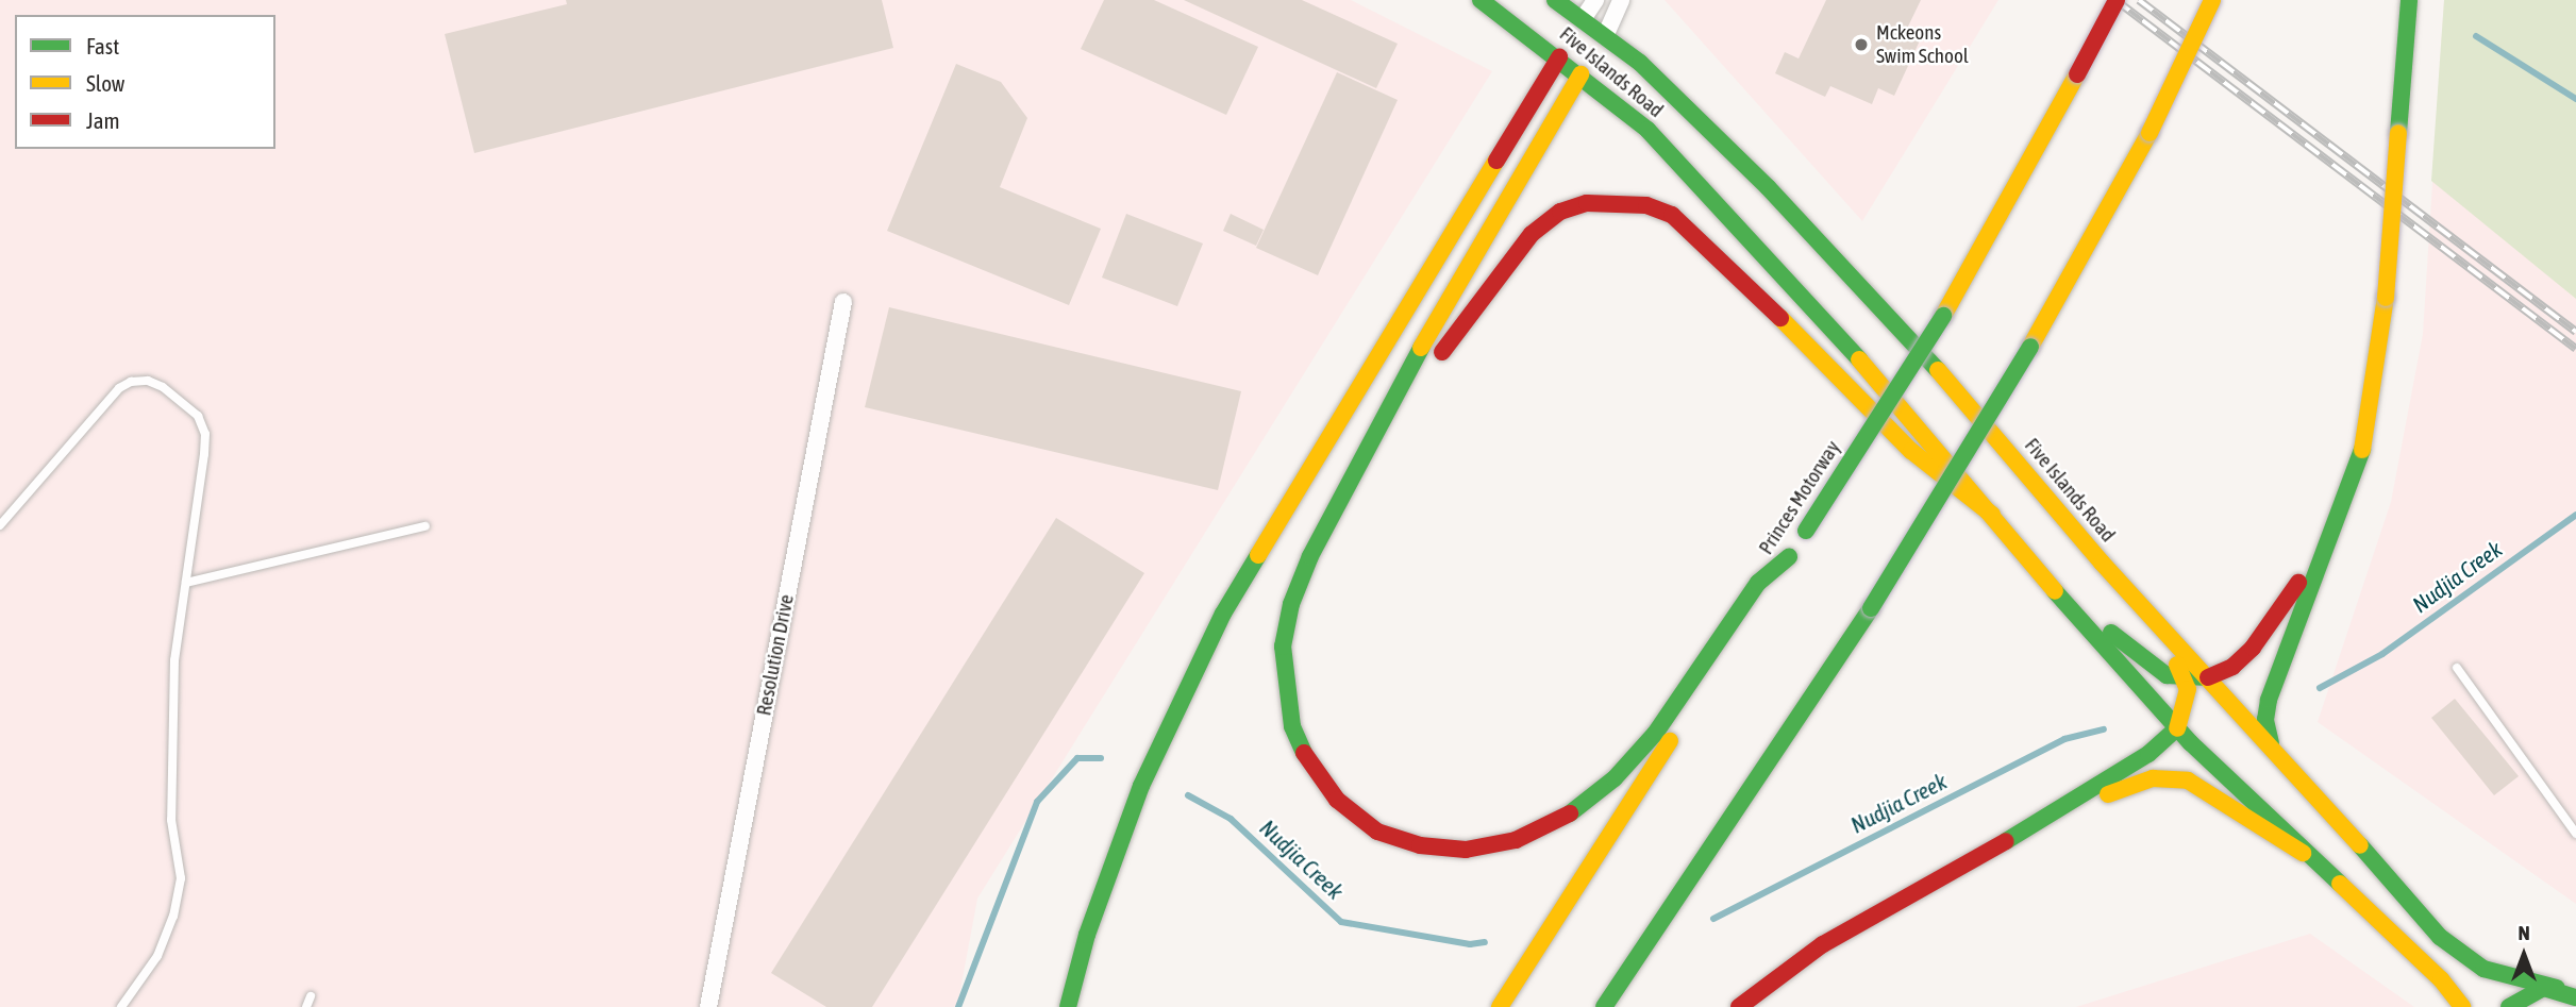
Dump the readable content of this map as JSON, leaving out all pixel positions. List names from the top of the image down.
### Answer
{
  "streets": {
    "main road": ["Five Islands Road", "Princes Motorway"],
    "street": ["Resolution Drive"]
  },
  "water": ["Nudjia Creek"],
  "places": ["Mckeons Swim School"],
  "legend": ["Fast", "Slow", "Jam"],
  "north": "top"
}
